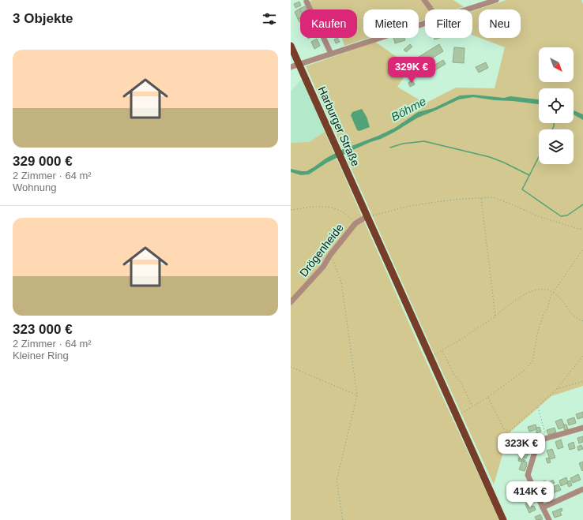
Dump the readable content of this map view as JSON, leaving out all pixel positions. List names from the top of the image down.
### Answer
{
  "streets": {
    "main road": ["Harburger Straße"],
    "street": ["Drögenheide"]
  },
  "water": ["Böhme"],
  "north": "bottom right",
  "page": {
    "heading": "3 Objekte",
    "chip": [
      "Kaufen",
      "Mieten",
      "Filter",
      "Neu"
    ],
    "list": [
      {
        "name": "329 000 €",
        "note": "2 Zimmer · 64 m² · Wohnung"
      },
      {
        "name": "323 000 €",
        "note": "2 Zimmer · 64 m² · Kleiner Ring"
      }
    ],
    "price": ["329K €", "323K €", "414K €"]
  }
}
